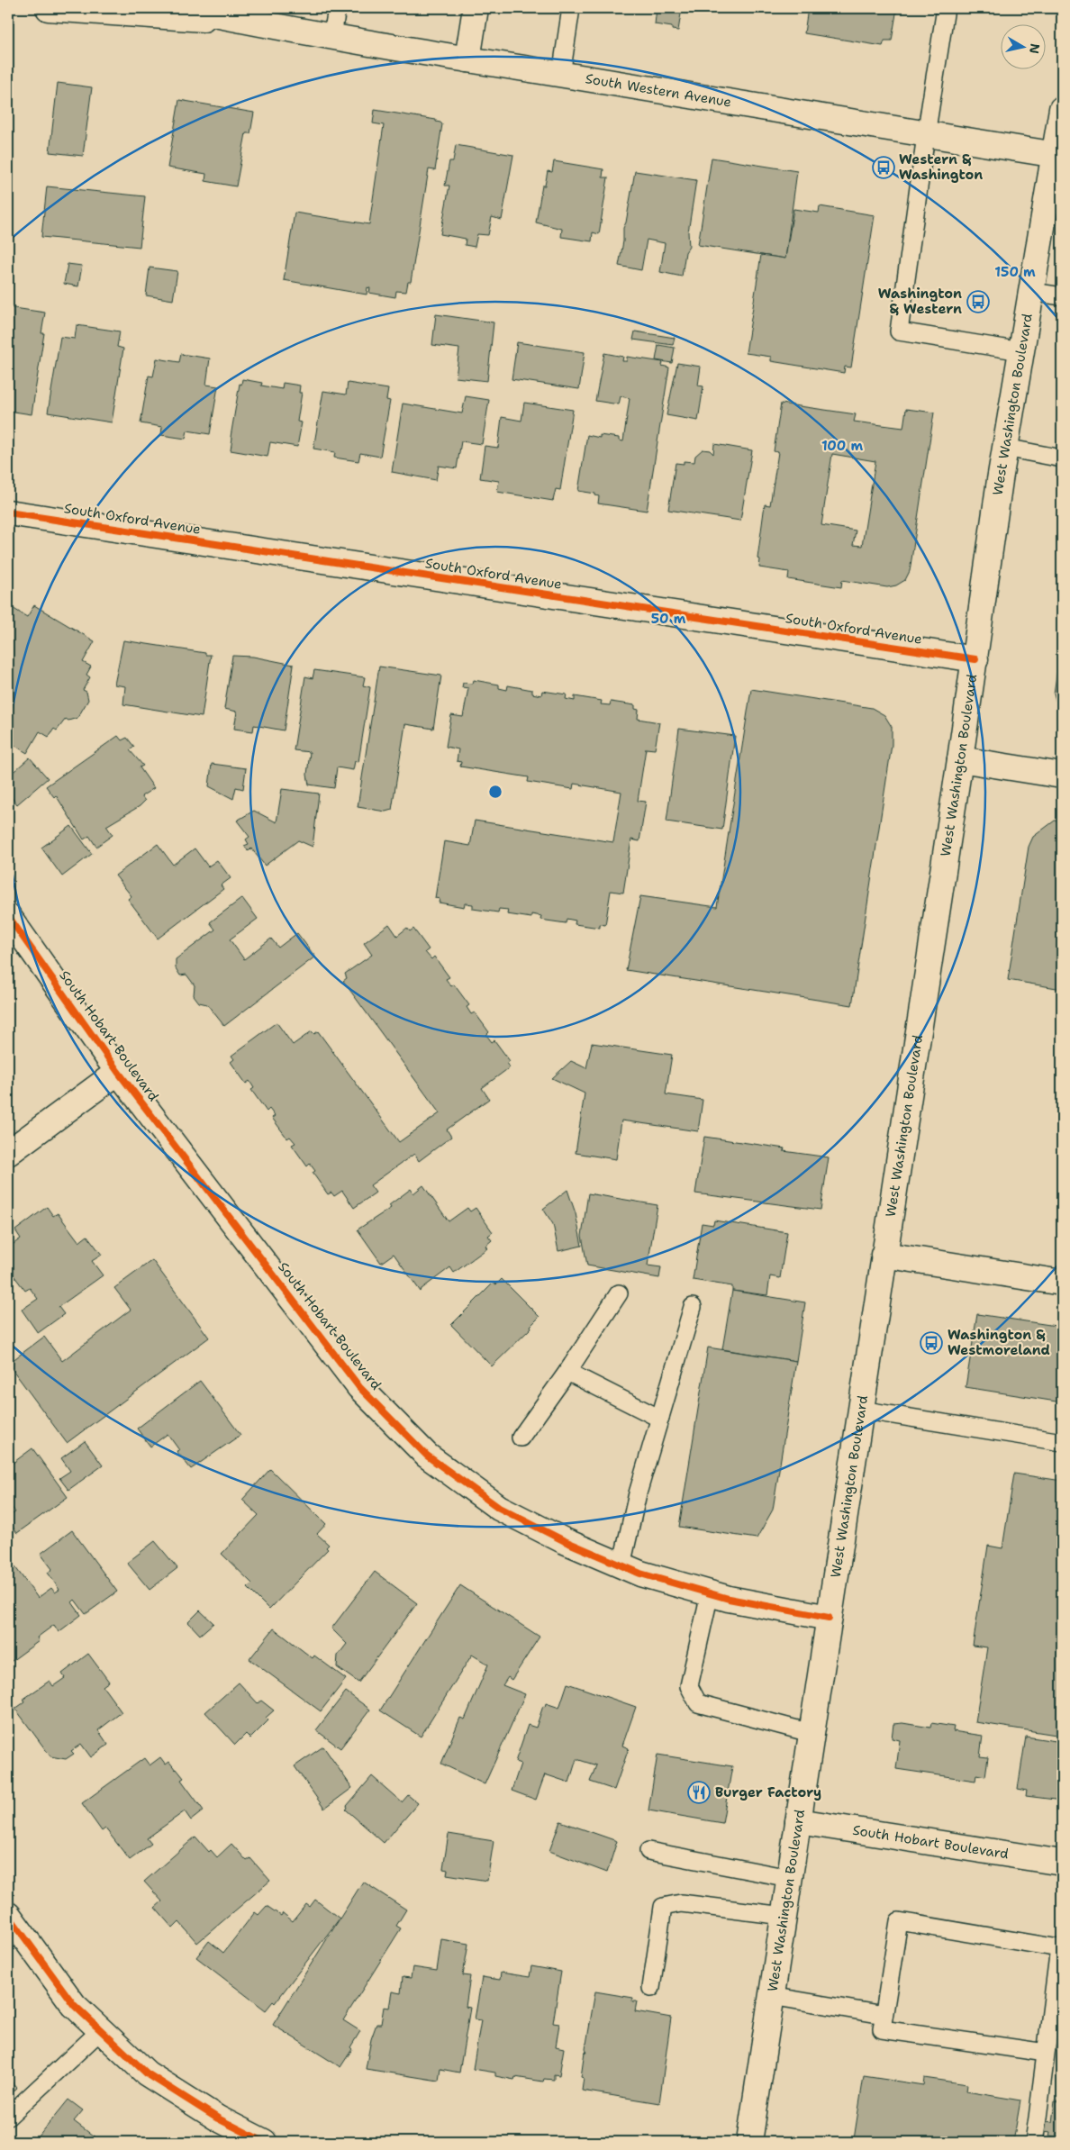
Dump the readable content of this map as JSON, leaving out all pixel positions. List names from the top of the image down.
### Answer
{
  "streets": {
    "main road": [
      "South Western Avenue",
      "West Washington Boulevard",
      "South Oxford Avenue",
      "South Hobart Boulevard"
    ]
  },
  "crossings": [
    ["South Western Avenue", "West Washington Boulevard"],
    ["West Washington Boulevard", "South Oxford Avenue"],
    ["West Washington Boulevard", "South Hobart Boulevard"]
  ],
  "places": {
    "bus stop": ["Western & Washington", "Washington & Western", "Washington & Westmoreland"],
    "restaurant": ["Burger Factory"]
  },
  "north": "right",
  "rings": ["150 m", "100 m", "50 m"]
}
